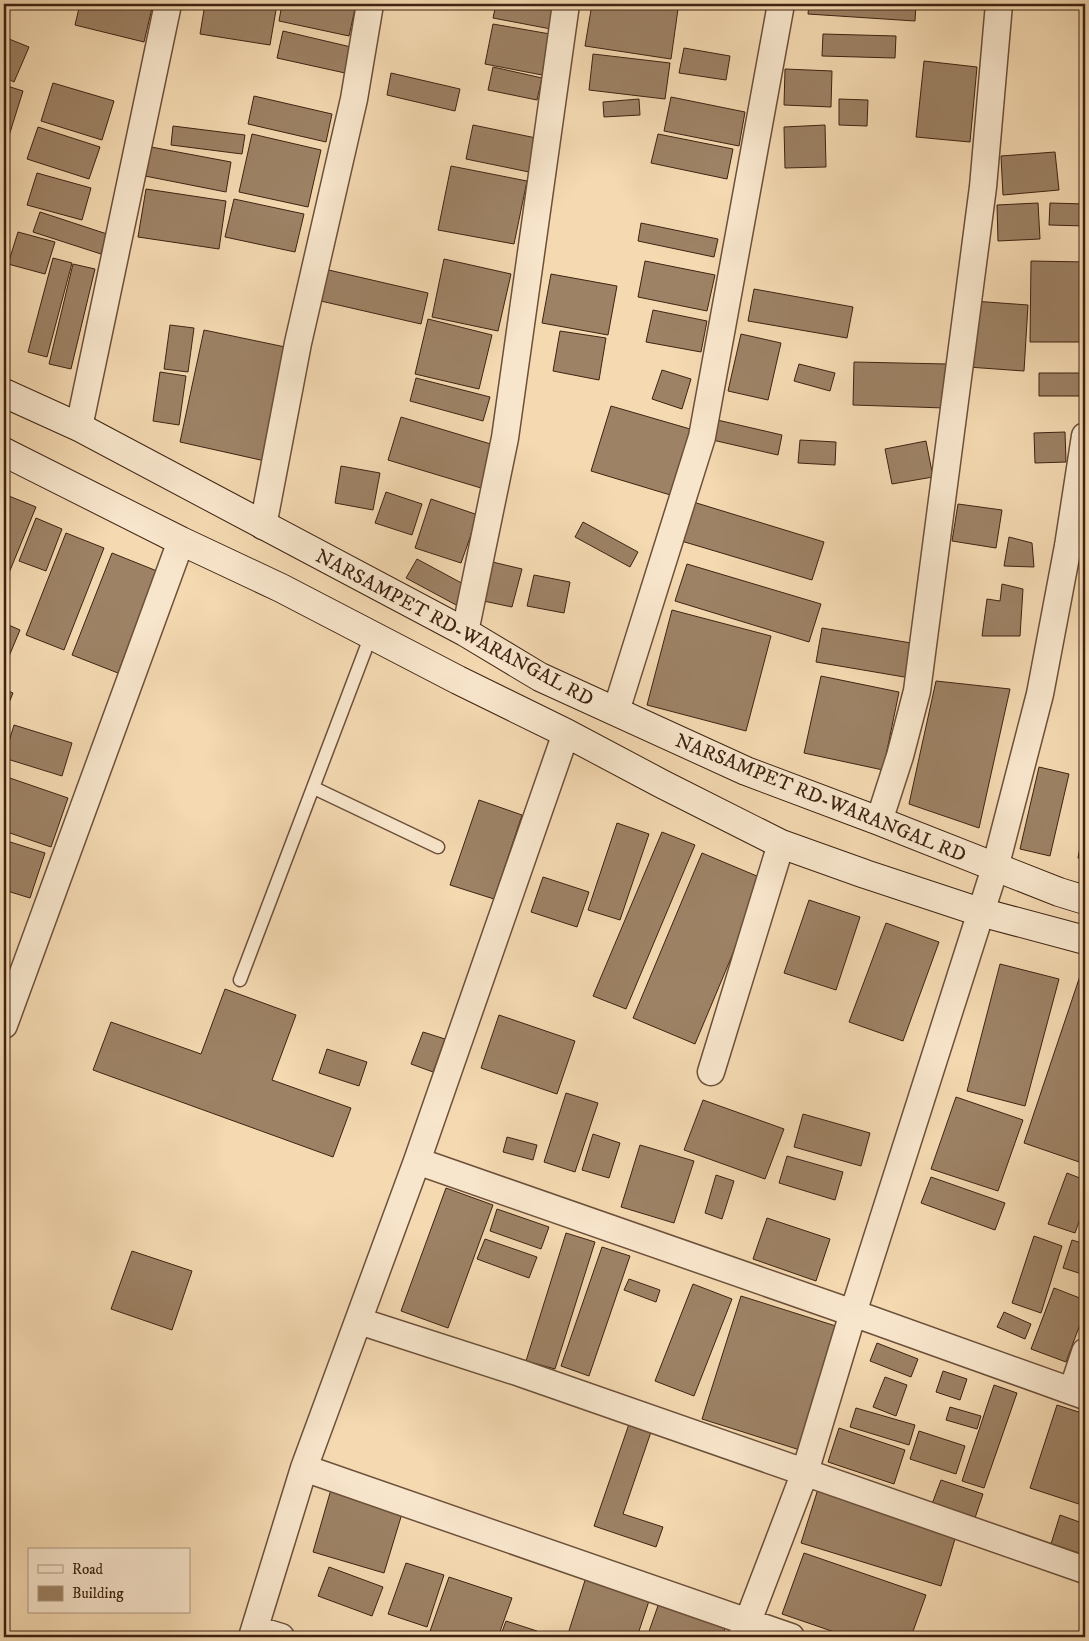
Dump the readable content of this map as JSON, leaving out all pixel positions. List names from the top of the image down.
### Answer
{
  "streets": {
    "main road": ["NARSAMPET RD-WARANGAL RD"]
  },
  "legend": ["Road", "Building"]
}
